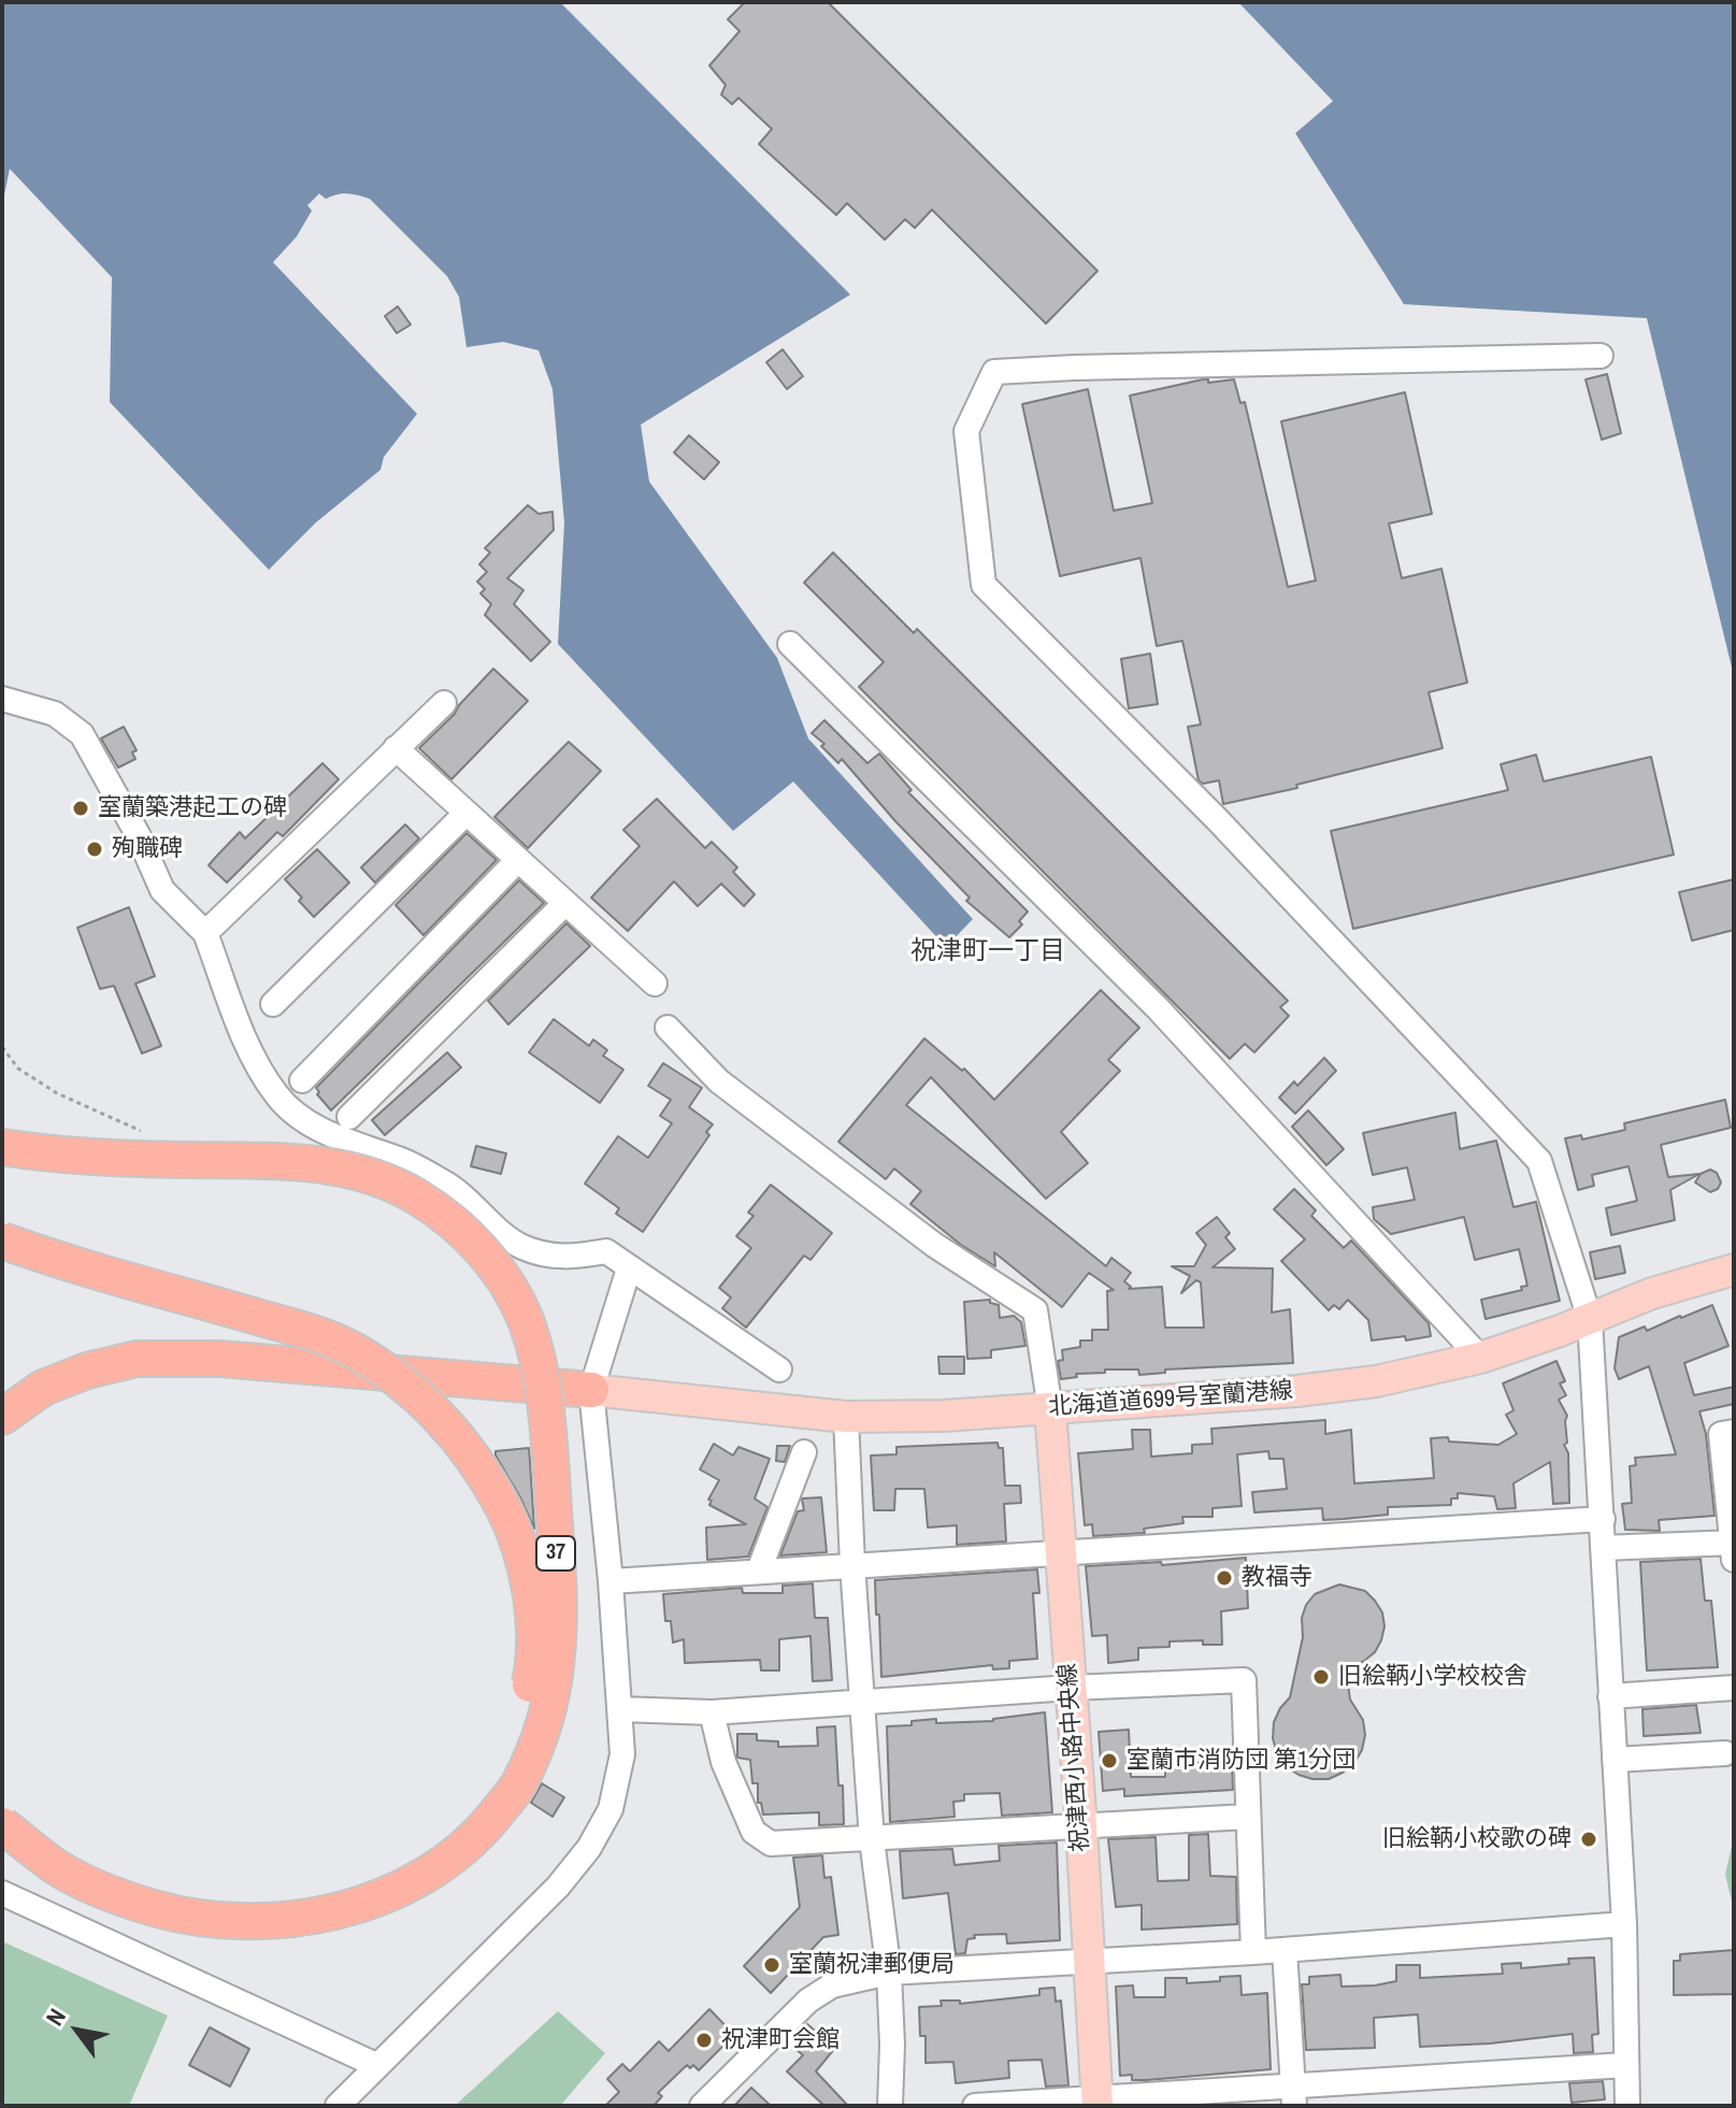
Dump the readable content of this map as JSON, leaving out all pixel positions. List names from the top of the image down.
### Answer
{
  "streets": {
    "highway": ["37"],
    "main road": ["北海道道699号室蘭港線", "祝津西小路中央線"]
  },
  "crossings": [
    ["北海道道699号室蘭港線", "祝津西小路中央線"]
  ],
  "districts": ["祝津町一丁目"],
  "places": [
    "室蘭築港起工の碑",
    "殉職碑",
    "教福寺",
    "旧絵鞆小学校校舎",
    "室蘭市消防団 第1分団",
    "旧絵鞆小校歌の碑",
    "室蘭祝津郵便局",
    "祝津町会館"
  ],
  "north": "top left"
}
